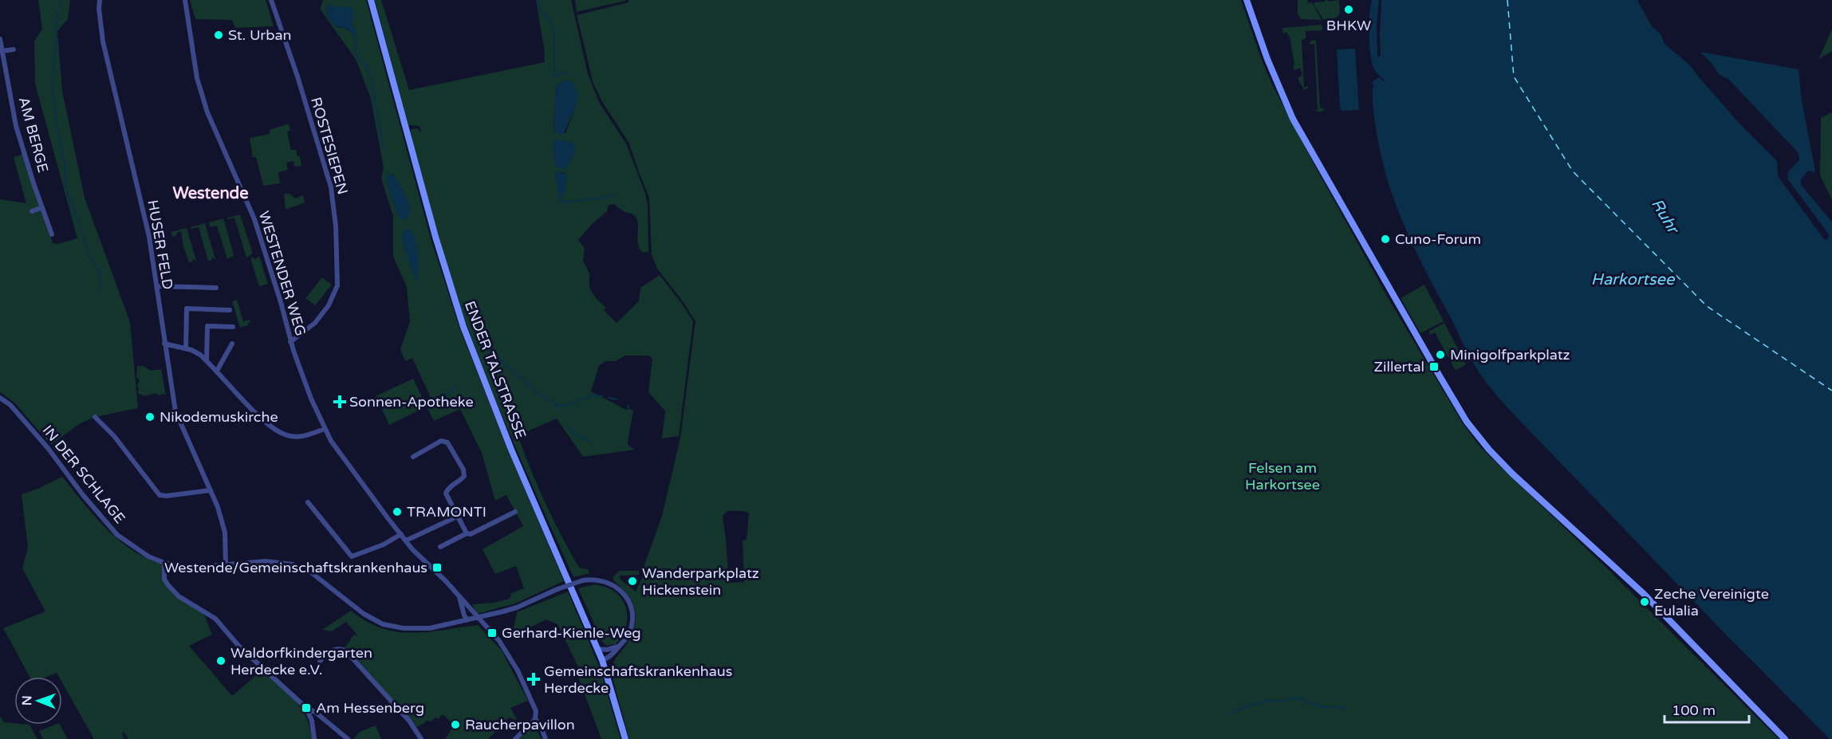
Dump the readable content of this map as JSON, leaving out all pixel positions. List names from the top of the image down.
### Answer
{
  "streets": {
    "main road": ["ENDER TALSTRASSE"],
    "street": [
      "AM BERGE",
      "ROSTESIEPEN",
      "HUSER FELD",
      "WESTENDER WEG",
      "IN DER SCHLAGE"
    ]
  },
  "crossings": [
    ["ROSTESIEPEN", "WESTENDER WEG"],
    ["HUSER FELD", "IN DER SCHLAGE"],
    ["WESTENDER WEG", "IN DER SCHLAGE"]
  ],
  "districts": ["Westende"],
  "water": ["Ruhr", "Harkortsee"],
  "parks": ["Felsen am Harkortsee"],
  "places": {
    "other": [
      "BHKW",
      "St. Urban",
      "Cuno-Forum",
      "Minigolfparkplatz",
      "Nikodemuskirche",
      "TRAMONTI",
      "Wanderparkplatz Hickenstein",
      "Zeche Vereinigte Eulalia",
      "Waldorfkindergarten Herdecke e.V.",
      "Raucherpavillon"
    ],
    "transit": [
      "Zillertal",
      "Westende/Gemeinschaftskrankenhaus",
      "Gerhard-Kienle-Weg",
      "Am Hessenberg"
    ],
    "health": ["Sonnen-Apotheke", "Gemeinschaftskrankenhaus Herdecke"]
  },
  "scale_bar": "100 m",
  "north": "left"
}
